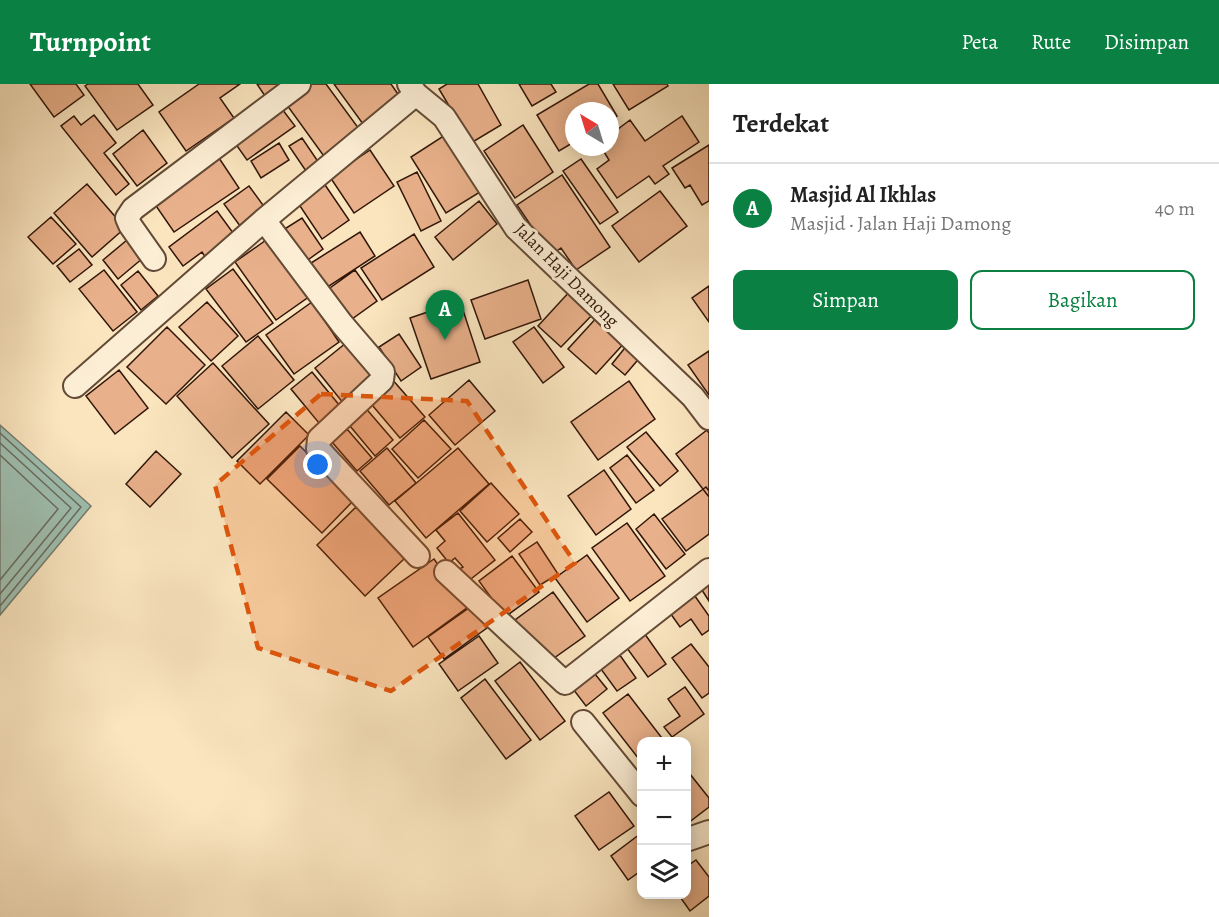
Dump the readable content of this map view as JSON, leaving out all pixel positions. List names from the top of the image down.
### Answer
{
  "streets": {
    "street": ["Jalan Haji Damong"]
  },
  "north": "top left",
  "page": {
    "header": "Turnpoint",
    "nav": ["Peta", "Rute", "Disimpan"],
    "heading": "Terdekat",
    "list": [
      {
        "mark": "A",
        "name": "Masjid Al Ikhlas",
        "note": "Masjid · Jalan Haji Damong",
        "value": "40 m"
      }
    ],
    "buttons": ["Simpan", "Bagikan"],
    "pins": "A",
    "map_buttons": ["+", "−"]
  }
}
